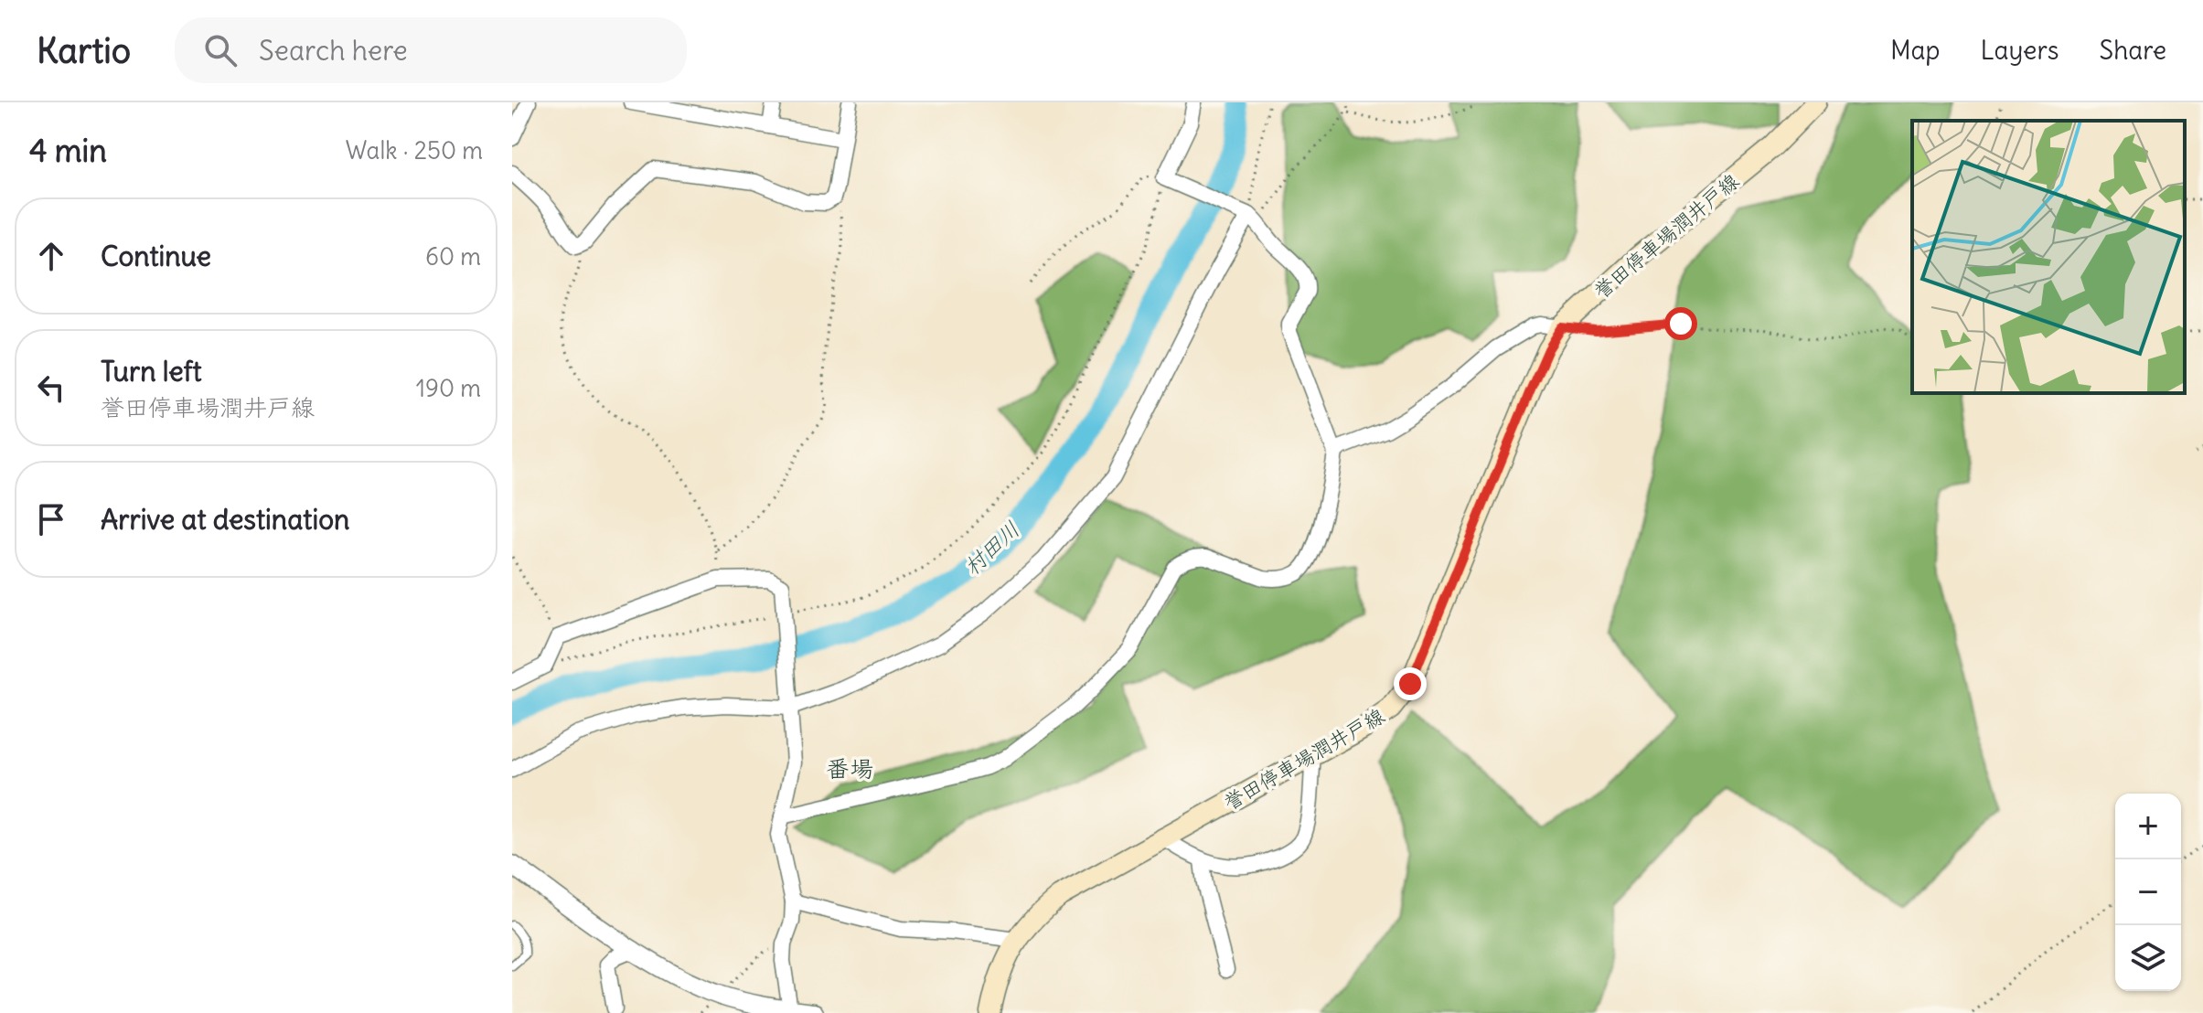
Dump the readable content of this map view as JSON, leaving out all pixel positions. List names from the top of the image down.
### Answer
{
  "streets": {
    "main road": ["誉田停車場潤井戸線"]
  },
  "districts": ["番場"],
  "water": ["村田川"],
  "page": {
    "header": "Kartio",
    "search": "Search here",
    "nav": ["Map", "Layers", "Share"],
    "heading": ["4 min", "Walk · 250 m"],
    "list": [
      ["Continue", "60 m"],
      ["Turn left", "誉田停車場潤井戸線", "190 m"],
      "Arrive at destination"
    ],
    "map_buttons": ["+", "−"]
  }
}
